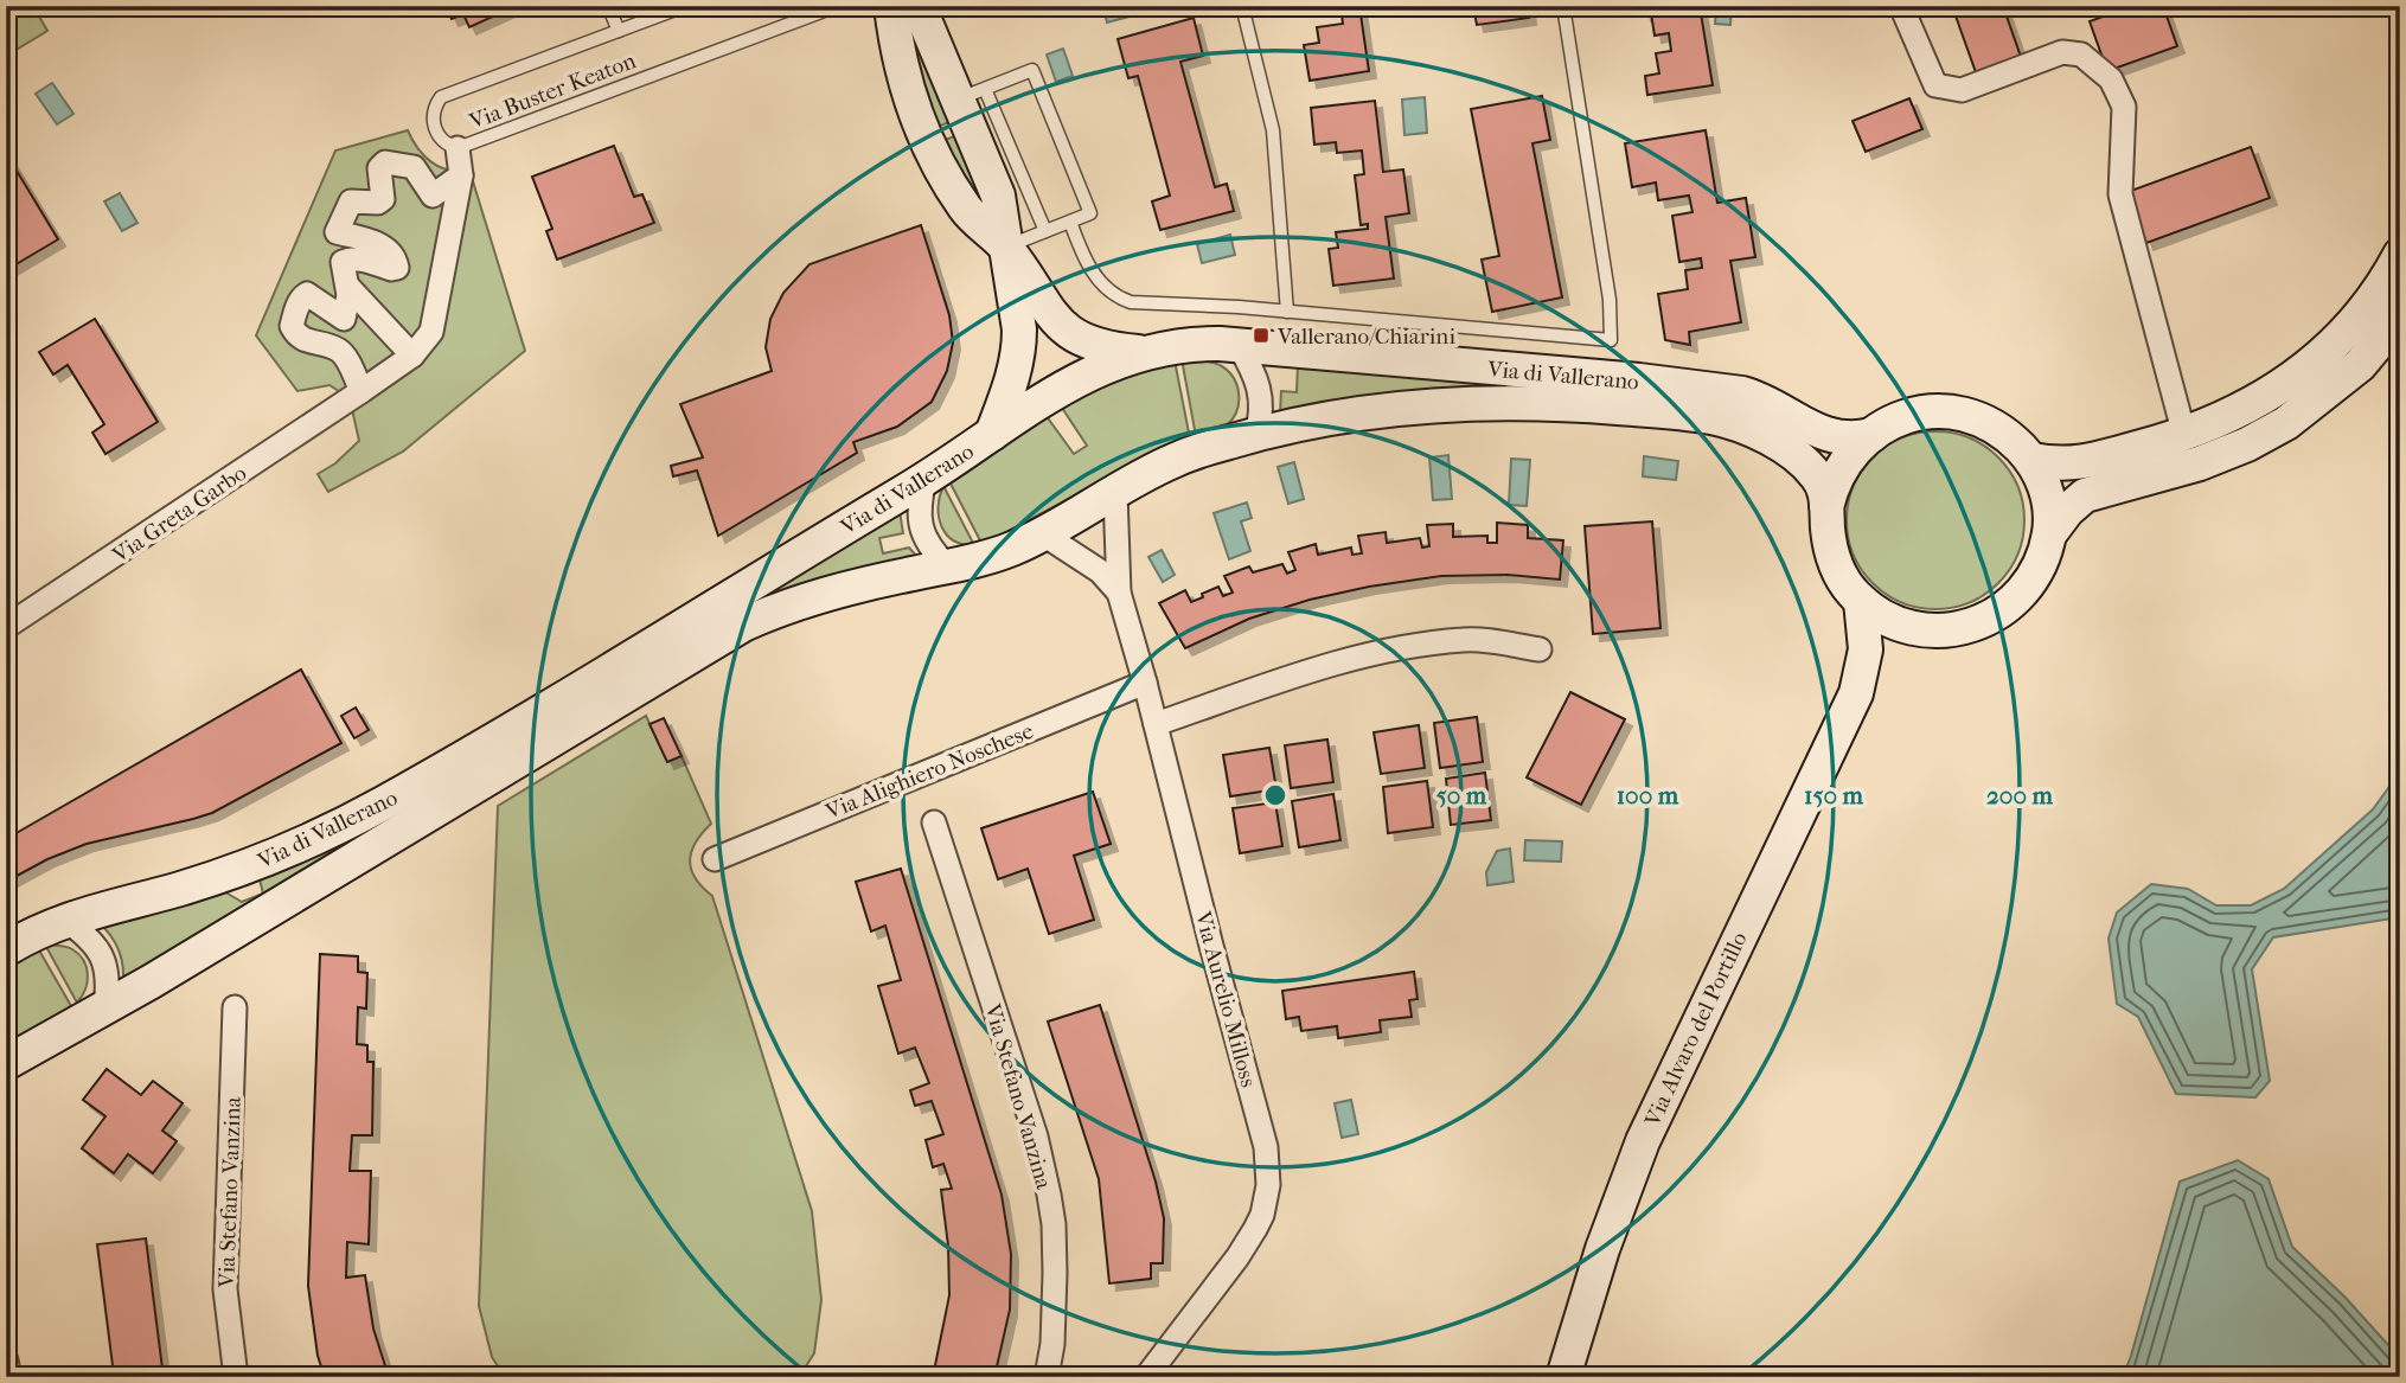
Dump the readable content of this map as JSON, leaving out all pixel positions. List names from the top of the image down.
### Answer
{
  "streets": {
    "street": [
      "Via di Vallerano",
      "Via Greta Garbo",
      "Via Alighiero Noschese",
      "Via Aurelio Milloss",
      "Via Alvaro del Portillo",
      "Via Stefano Vanzina"
    ],
    "lane": ["Via Buster Keaton"]
  },
  "crossings": [
    ["Via di Vallerano", "Via Aurelio Milloss"],
    ["Via di Vallerano", "Via Alvaro del Portillo"],
    ["Via Alighiero Noschese", "Via Aurelio Milloss"]
  ],
  "places": {
    "transit": ["Vallerano/Chiarini"]
  },
  "rings": [
    "50 m",
    "100 m",
    "150 m",
    "200 m"
  ]
}
